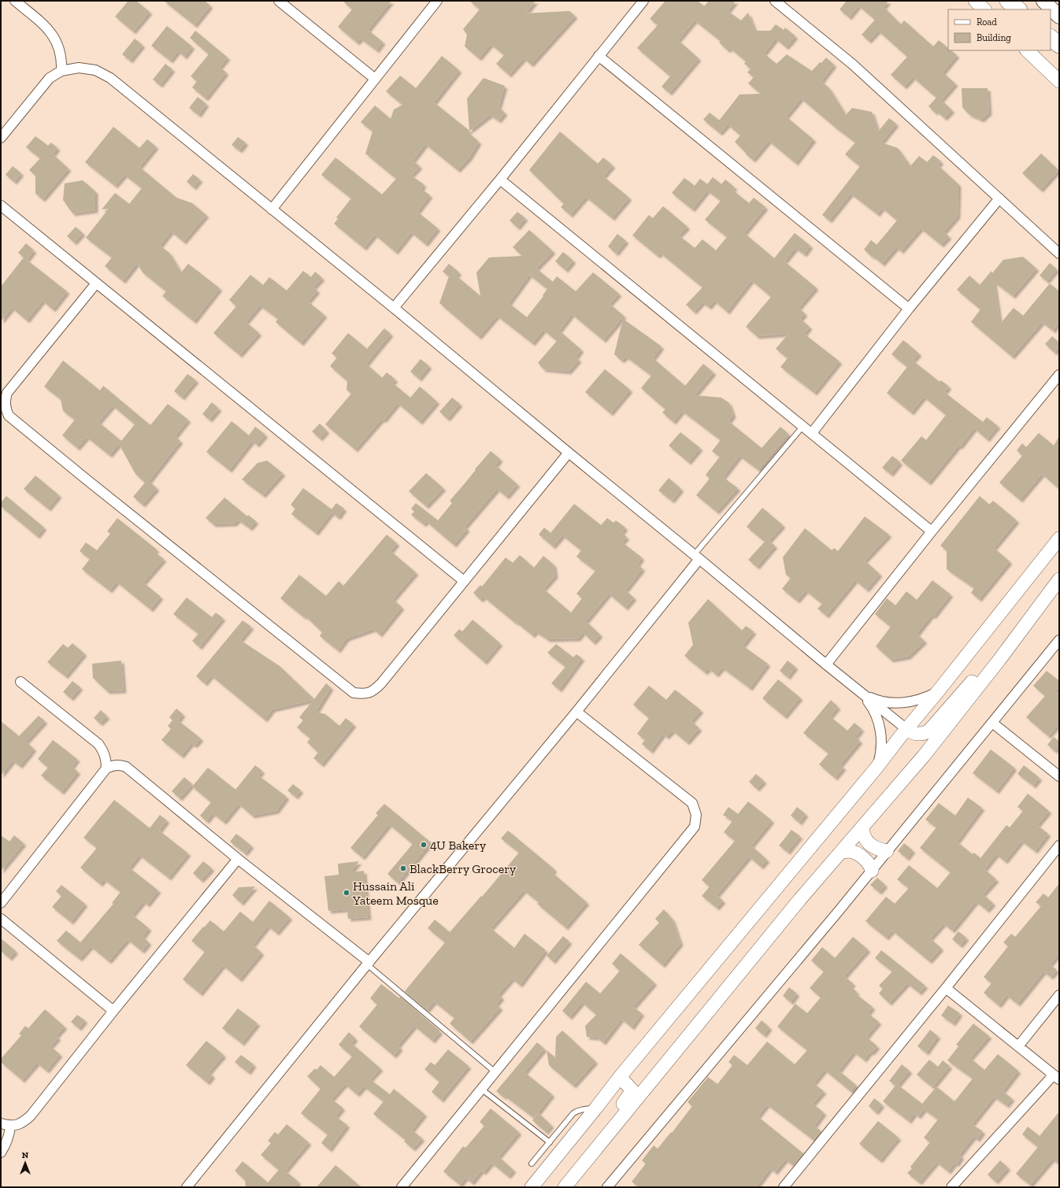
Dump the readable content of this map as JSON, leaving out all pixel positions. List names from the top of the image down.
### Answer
{
  "places": ["4U Bakery", "BlackBerry Grocery", "Hussain Ali Yateem Mosque"],
  "legend": ["Road", "Building"],
  "north": "top"
}
